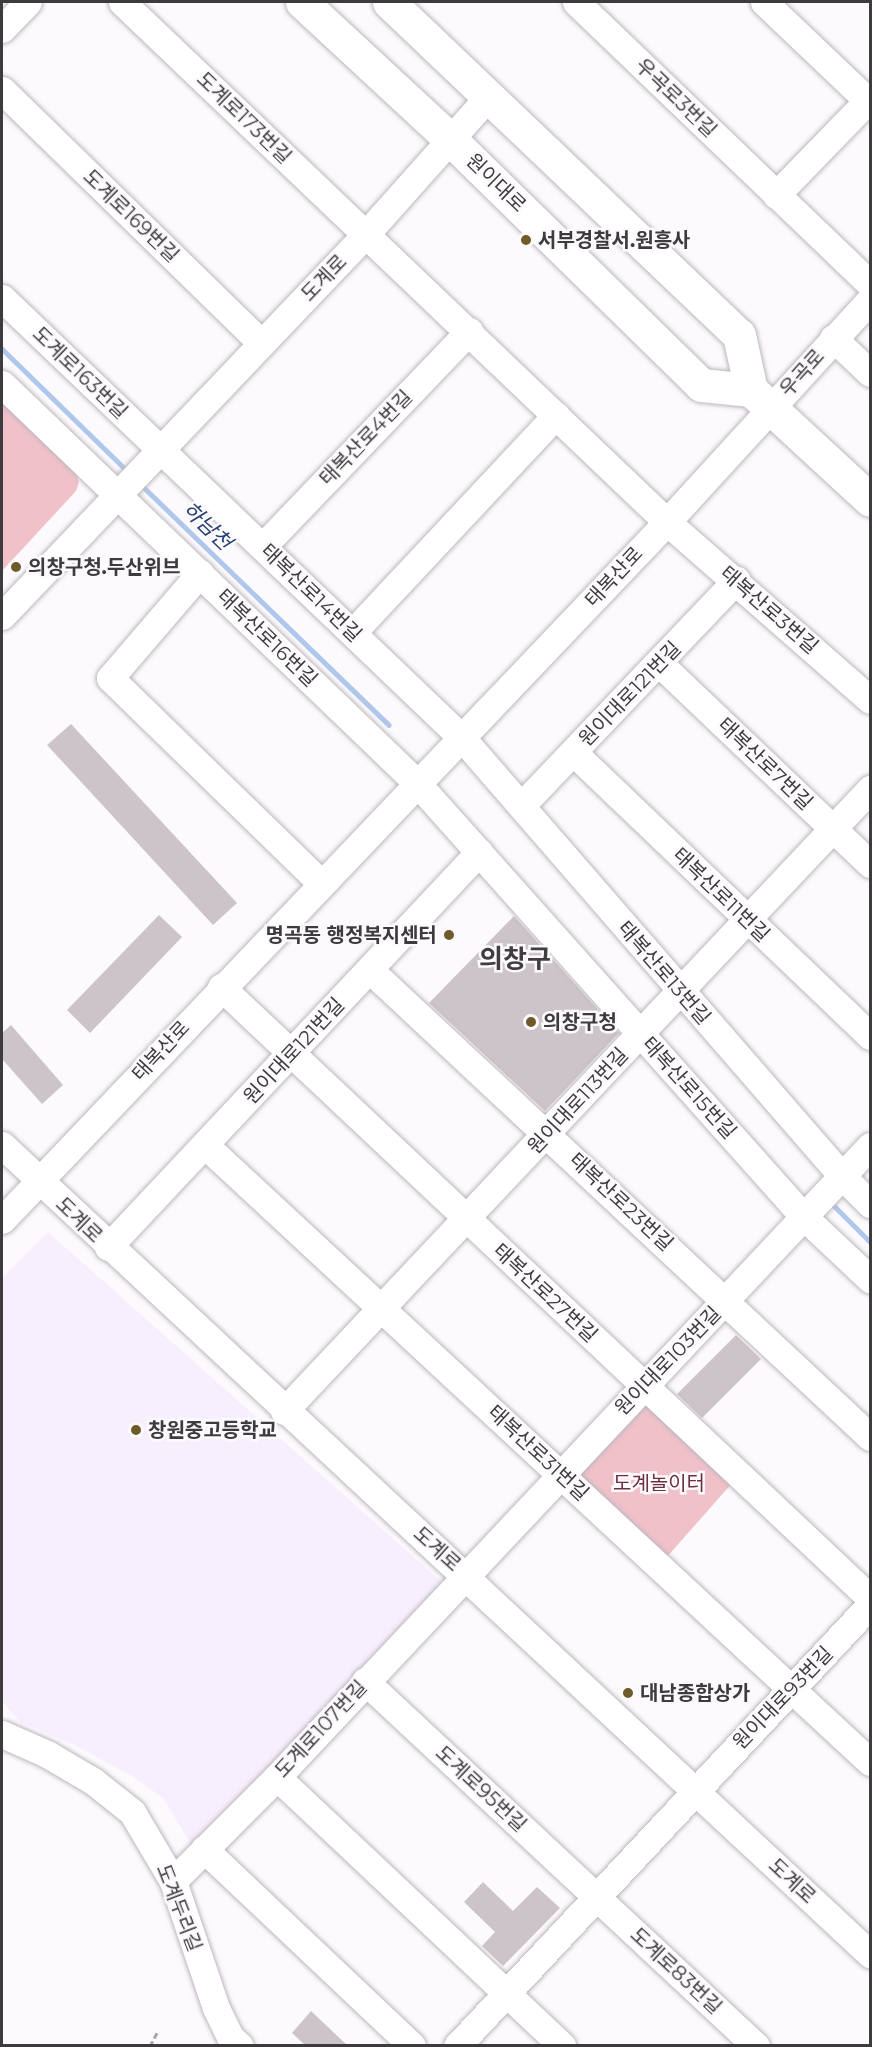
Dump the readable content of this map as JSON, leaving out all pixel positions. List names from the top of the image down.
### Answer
{
  "streets": {
    "main road": ["원이대로"],
    "street": [
      "우곡로3번길",
      "도계로173번길",
      "도계로169번길",
      "도계로",
      "도계로163번길",
      "우곡로",
      "태복산로4번길",
      "태복산로",
      "태복산로14번길",
      "태복산로3번길",
      "태복산로16번길",
      "원이대로121번길",
      "태복산로7번길",
      "태복산로11번길",
      "태복산로13번길",
      "태복산로15번길",
      "원이대로113번길",
      "태복산로23번길",
      "태복산로27번길",
      "원이대로103번길",
      "태복산로31번길",
      "원이대로93번길",
      "도계로107번길",
      "도계로95번길",
      "도계두리길",
      "도계로83번길"
    ]
  },
  "crossings": [
    ["도계로173번길", "도계로"],
    ["원이대로", "도계로"],
    ["원이대로", "우곡로"],
    ["원이대로", "태복산로"],
    ["도계로169번길", "도계로"],
    ["도계로", "도계로163번길"],
    ["도계로", "태복산로"],
    ["도계로", "태복산로14번길"],
    ["도계로", "태복산로16번길"],
    ["도계로", "원이대로121번길"],
    ["도계로", "원이대로113번길"],
    ["도계로", "원이대로103번길"],
    ["도계로", "원이대로93번길"],
    ["도계로", "도계로107번길"],
    ["도계로163번길", "태복산로14번길"],
    ["우곡로", "태복산로"],
    ["태복산로4번길", "태복산로14번길"],
    ["태복산로", "태복산로14번길"],
    ["태복산로", "태복산로3번길"],
    ["태복산로", "태복산로16번길"],
    ["태복산로", "태복산로13번길"],
    ["태복산로", "태복산로15번길"],
    ["태복산로", "태복산로27번길"],
    ["태복산로14번길", "태복산로13번길"],
    ["태복산로3번길", "원이대로121번길"],
    ["태복산로16번길", "태복산로15번길"],
    ["원이대로121번길", "태복산로7번길"],
    ["원이대로121번길", "태복산로11번길"],
    ["원이대로121번길", "태복산로13번길"],
    ["원이대로121번길", "태복산로15번길"],
    ["원이대로121번길", "태복산로23번길"],
    ["원이대로121번길", "태복산로27번길"],
    ["원이대로121번길", "태복산로31번길"],
    ["태복산로7번길", "원이대로113번길"],
    ["태복산로11번길", "원이대로113번길"],
    ["태복산로13번길", "원이대로113번길"],
    ["태복산로13번길", "원이대로103번길"],
    ["태복산로15번길", "원이대로113번길"],
    ["태복산로15번길", "원이대로103번길"],
    ["원이대로113번길", "태복산로23번길"],
    ["원이대로113번길", "태복산로27번길"],
    ["원이대로113번길", "태복산로31번길"],
    ["태복산로23번길", "원이대로103번길"],
    ["태복산로27번길", "원이대로103번길"],
    ["원이대로103번길", "태복산로31번길"],
    ["원이대로103번길", "도계로107번길"],
    ["태복산로31번길", "원이대로93번길"],
    ["도계로107번길", "도계로95번길"],
    ["도계로107번길", "도계두리길"],
    ["도계로95번길", "도계로83번길"]
  ],
  "districts": ["의창구"],
  "water": ["하남천"],
  "parks": ["도계놀이터"],
  "places": [
    "서부경찰서.원흥사",
    "의창구청.두산위브",
    "명곡동 행정복지센터",
    "의창구청",
    "창원중고등학교",
    "대남종합상가"
  ]
}
